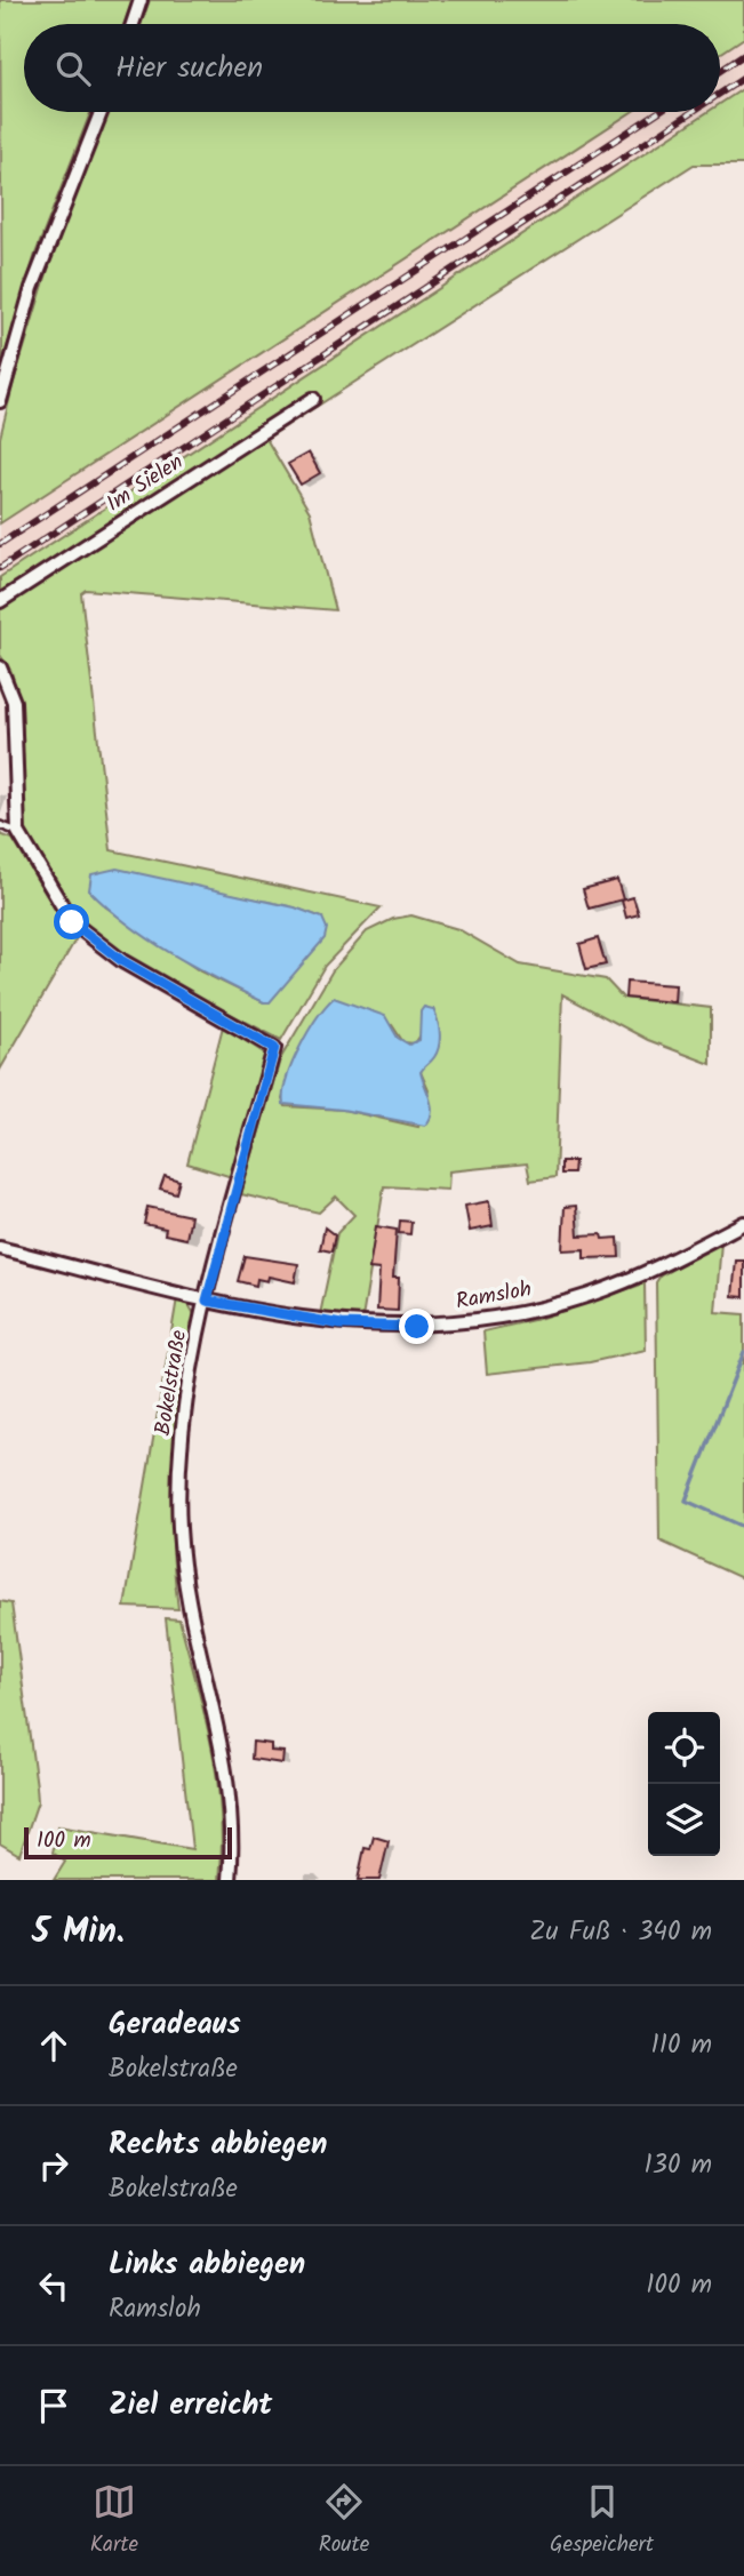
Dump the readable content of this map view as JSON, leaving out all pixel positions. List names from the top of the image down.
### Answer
{
  "streets": {
    "street": ["Im Sielen", "Ramsloh", "Bokelstraße"]
  },
  "crossings": [
    ["Ramsloh", "Bokelstraße"]
  ],
  "scale_bar": "100 m",
  "page": {
    "search": "Hier suchen",
    "scale": "100 m",
    "heading": ["5 Min.", "Zu Fuß · 340 m"],
    "list": [
      ["Geradeaus", "Bokelstraße", "110 m"],
      ["Rechts abbiegen", "Bokelstraße", "130 m"],
      ["Links abbiegen", "Ramsloh", "100 m"],
      "Ziel erreicht"
    ],
    "nav": ["Karte", "Route", "Gespeichert"]
  }
}
